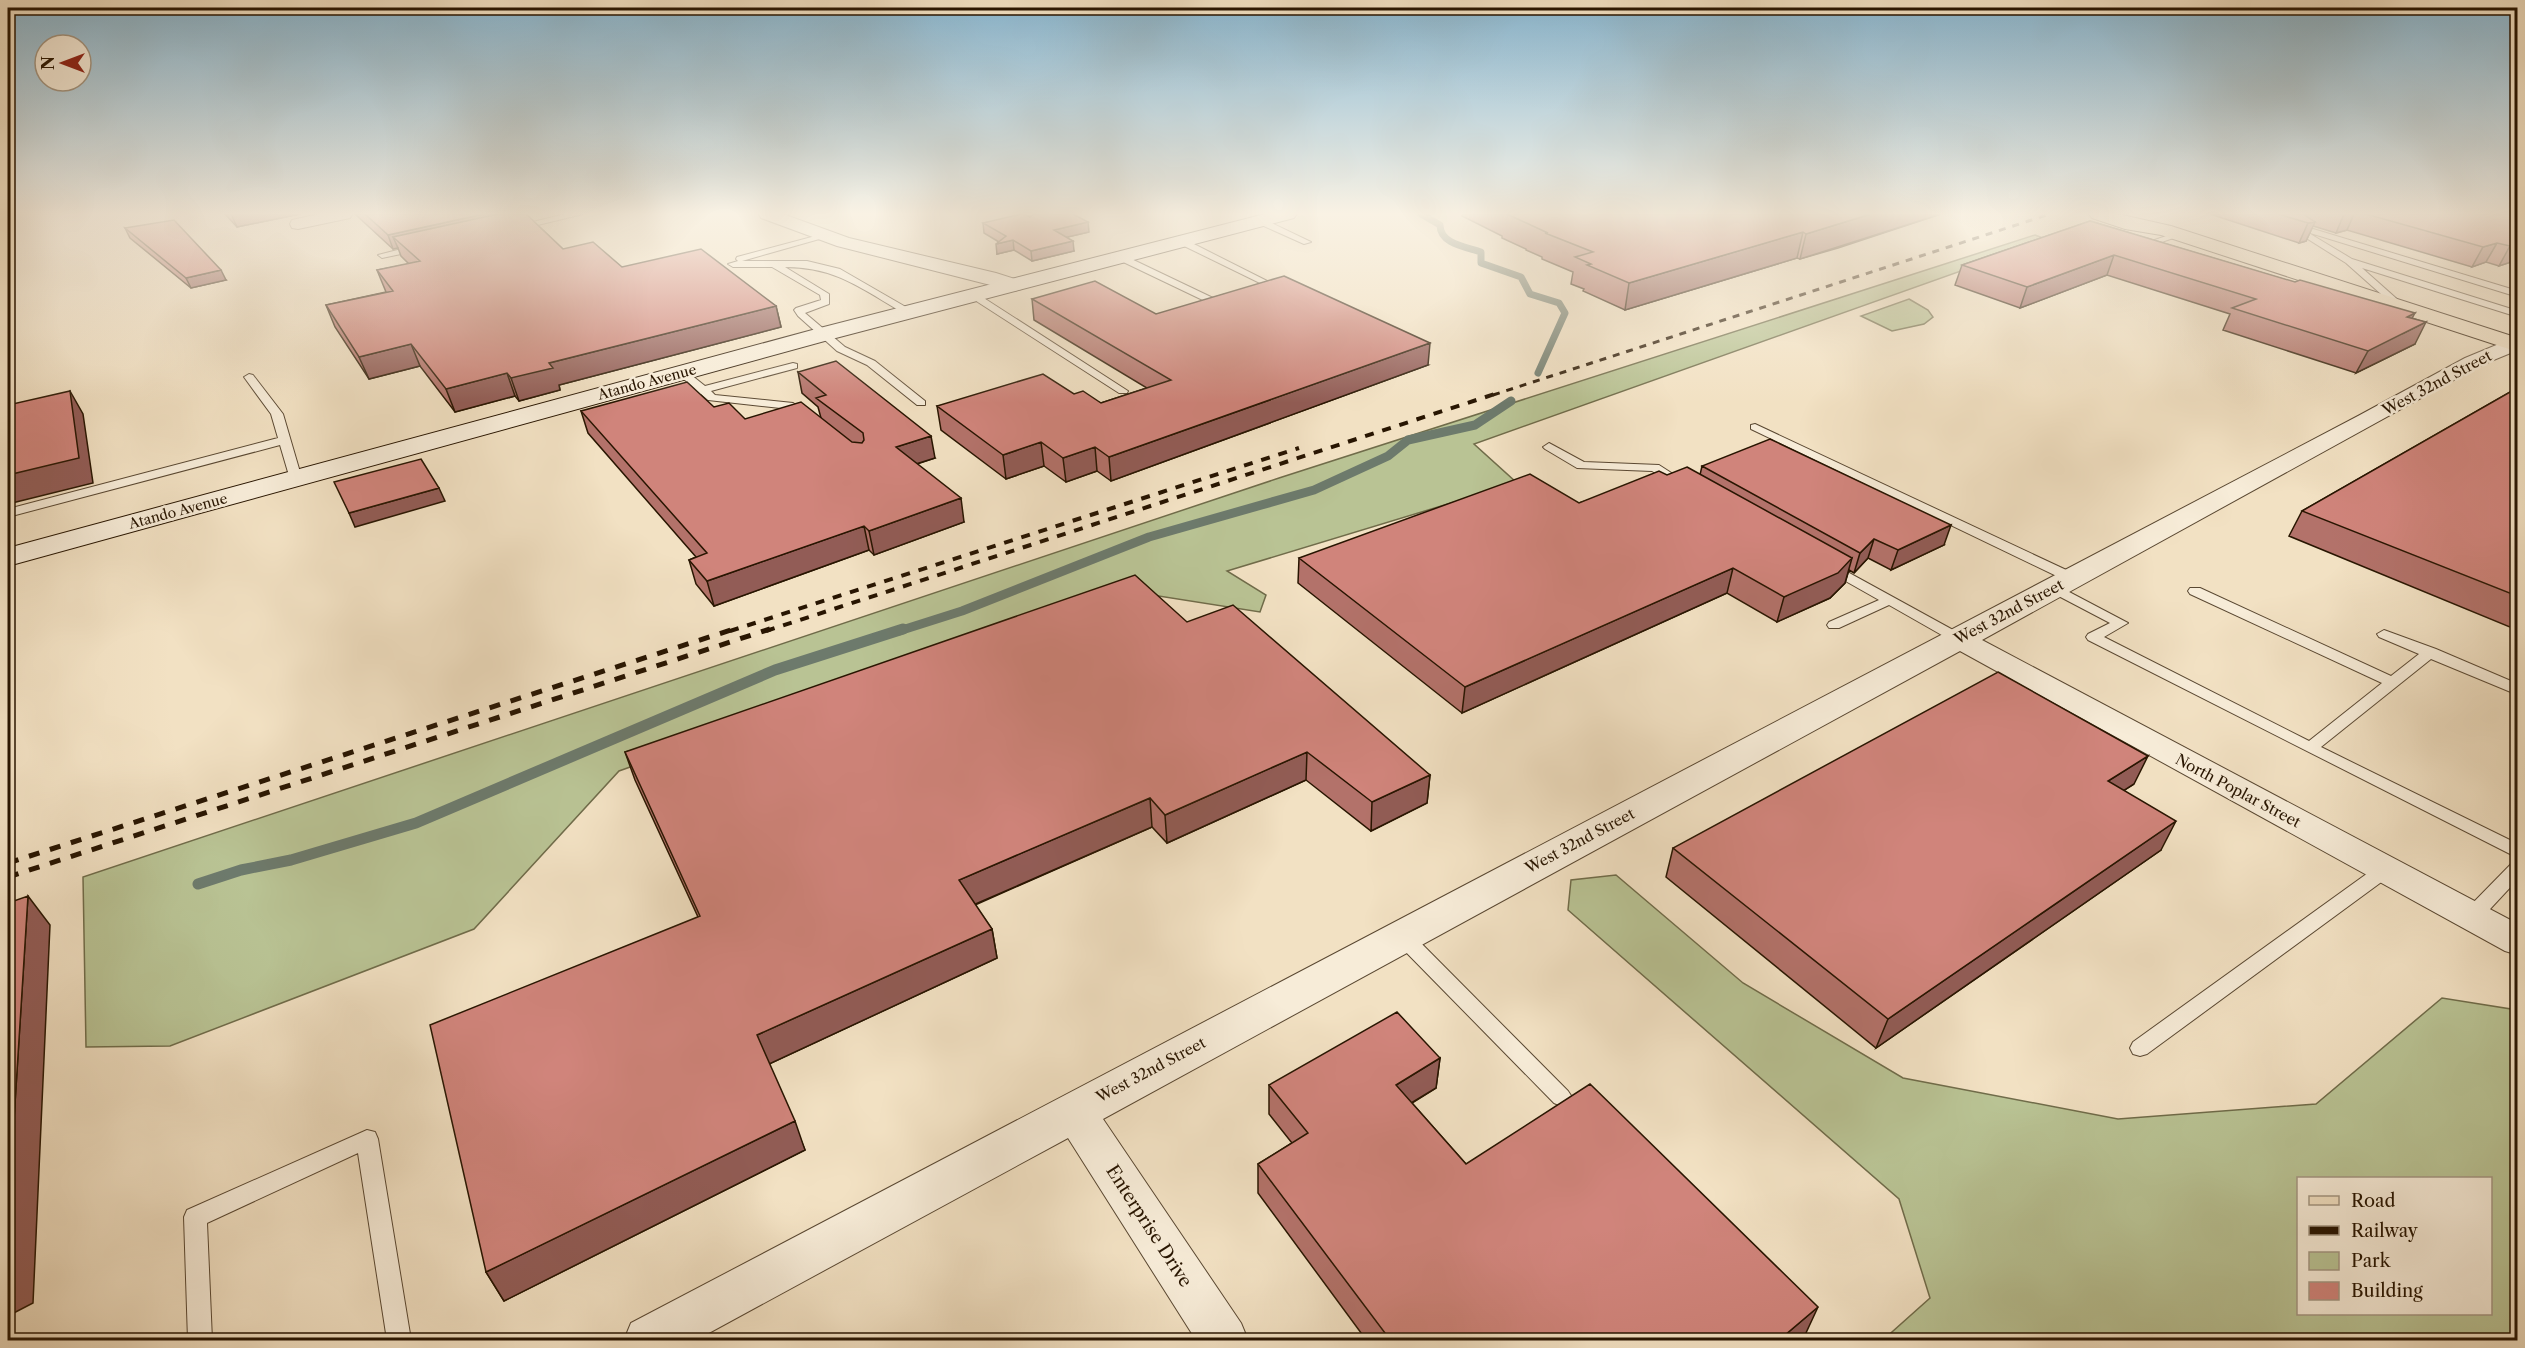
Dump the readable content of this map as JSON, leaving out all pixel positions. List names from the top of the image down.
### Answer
{
  "streets": {
    "main road": ["Atando Avenue"],
    "street": ["West 32nd Street", "North Poplar Street", "Enterprise Drive"]
  },
  "crossings": [
    ["West 32nd Street", "North Poplar Street"],
    ["West 32nd Street", "Enterprise Drive"]
  ],
  "legend": [
    "Road",
    "Railway",
    "Park",
    "Building"
  ],
  "north": "left"
}
